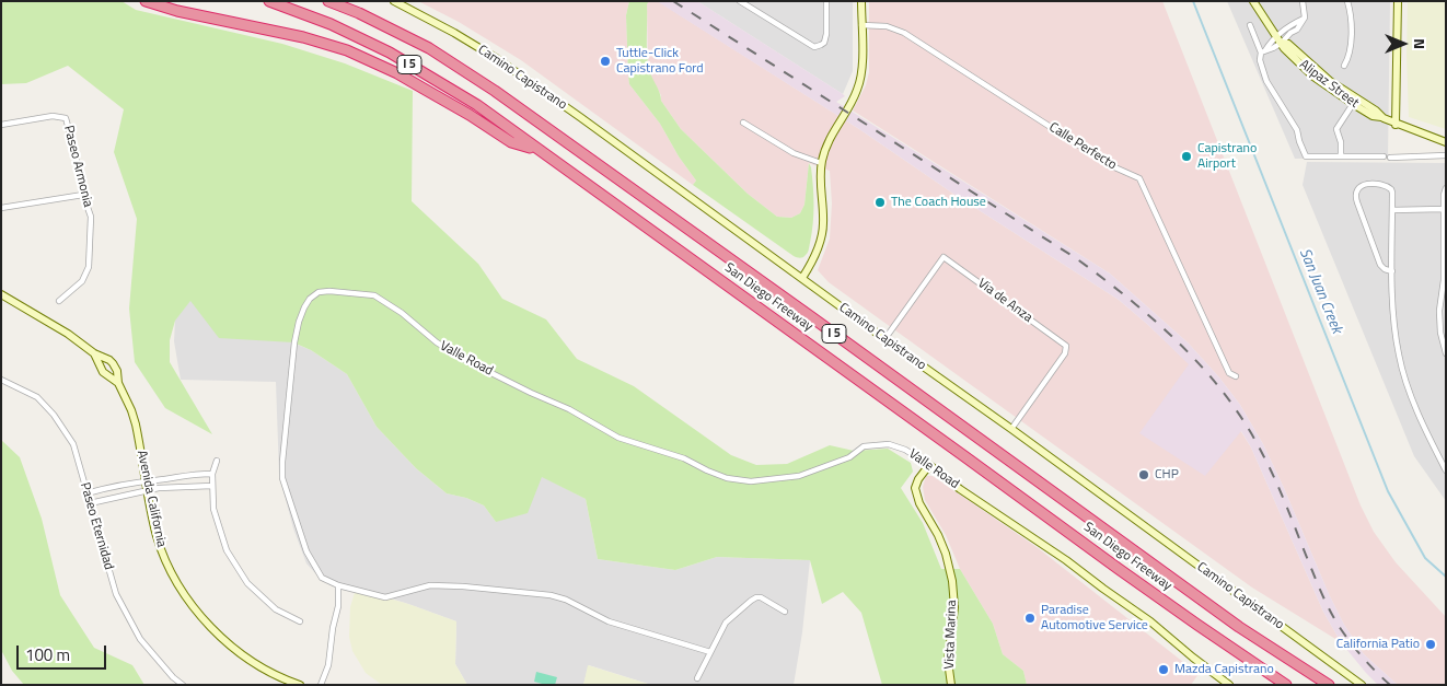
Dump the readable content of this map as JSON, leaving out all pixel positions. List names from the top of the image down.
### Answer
{
  "streets": {
    "highway": ["I 5", "San Diego Freeway"],
    "street": [
      "Camino Capistrano",
      "Alipaz Street",
      "Calle Perfecto",
      "Paseo Armonia",
      "Via de Anza",
      "Valle Road",
      "Avenida California",
      "Paseo Eternidad",
      "Vista Marina"
    ]
  },
  "crossings": [
    ["Camino Capistrano", "Via de Anza"],
    ["Valle Road", "Vista Marina"]
  ],
  "water": ["San Juan Creek"],
  "places": [
    "Tuttle-Click Capistrano Ford",
    "Capistrano Airport",
    "The Coach House",
    "CHP",
    "Paradise Automotive Service",
    "California Patio",
    "Mazda Capistrano"
  ],
  "scale_bar": "100 m",
  "north": "right"
}
